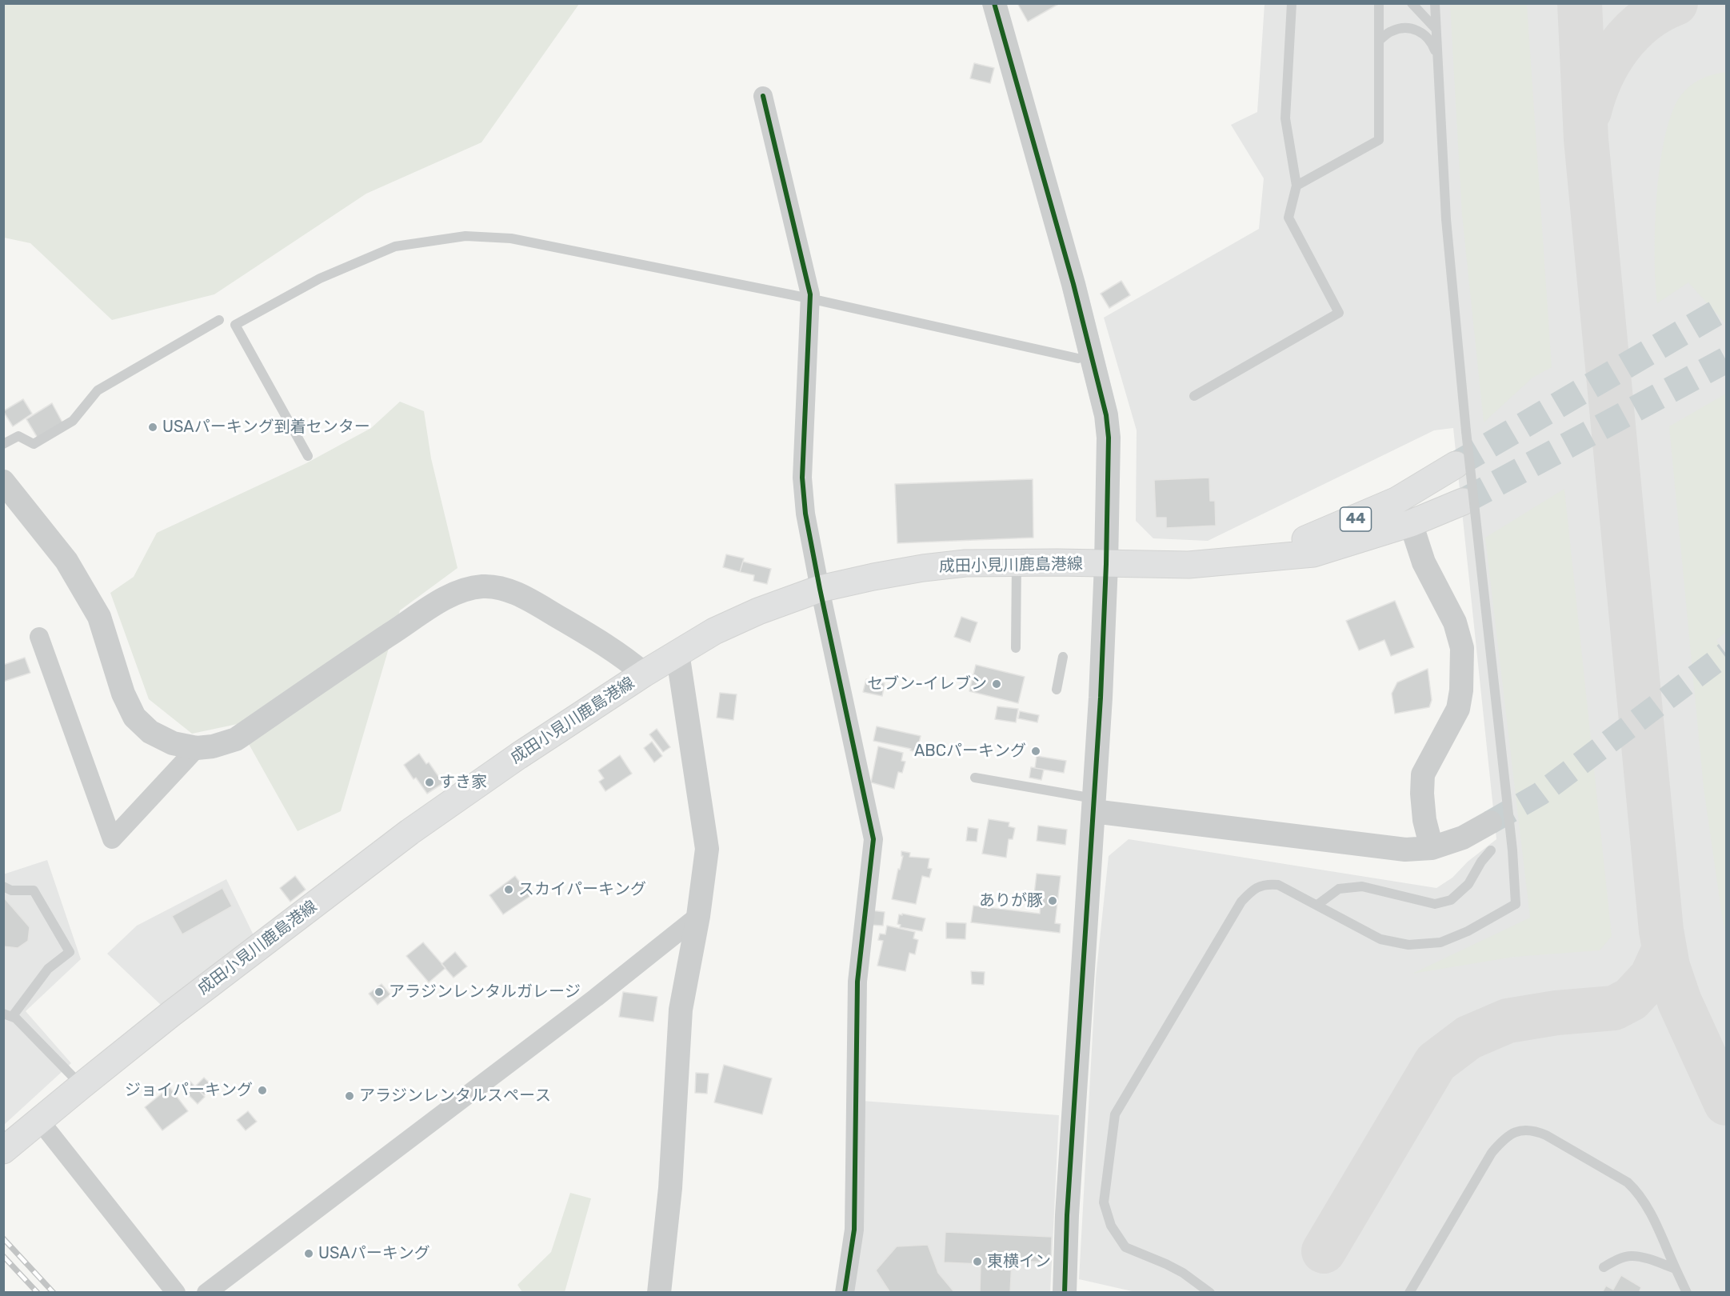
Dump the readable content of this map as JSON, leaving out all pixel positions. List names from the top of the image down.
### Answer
{
  "streets": {
    "main road": ["44", "成田小見川鹿島港線"]
  },
  "places": [
    "USAパーキング到着センター",
    "セブン-イレブン",
    "ABCパーキング",
    "すき家",
    "スカイパーキング",
    "ありが豚",
    "アラジンレンタルガレージ",
    "ジョイパーキング",
    "アラジンレンタルスペース",
    "USAパーキング",
    "東横イン"
  ]
}
